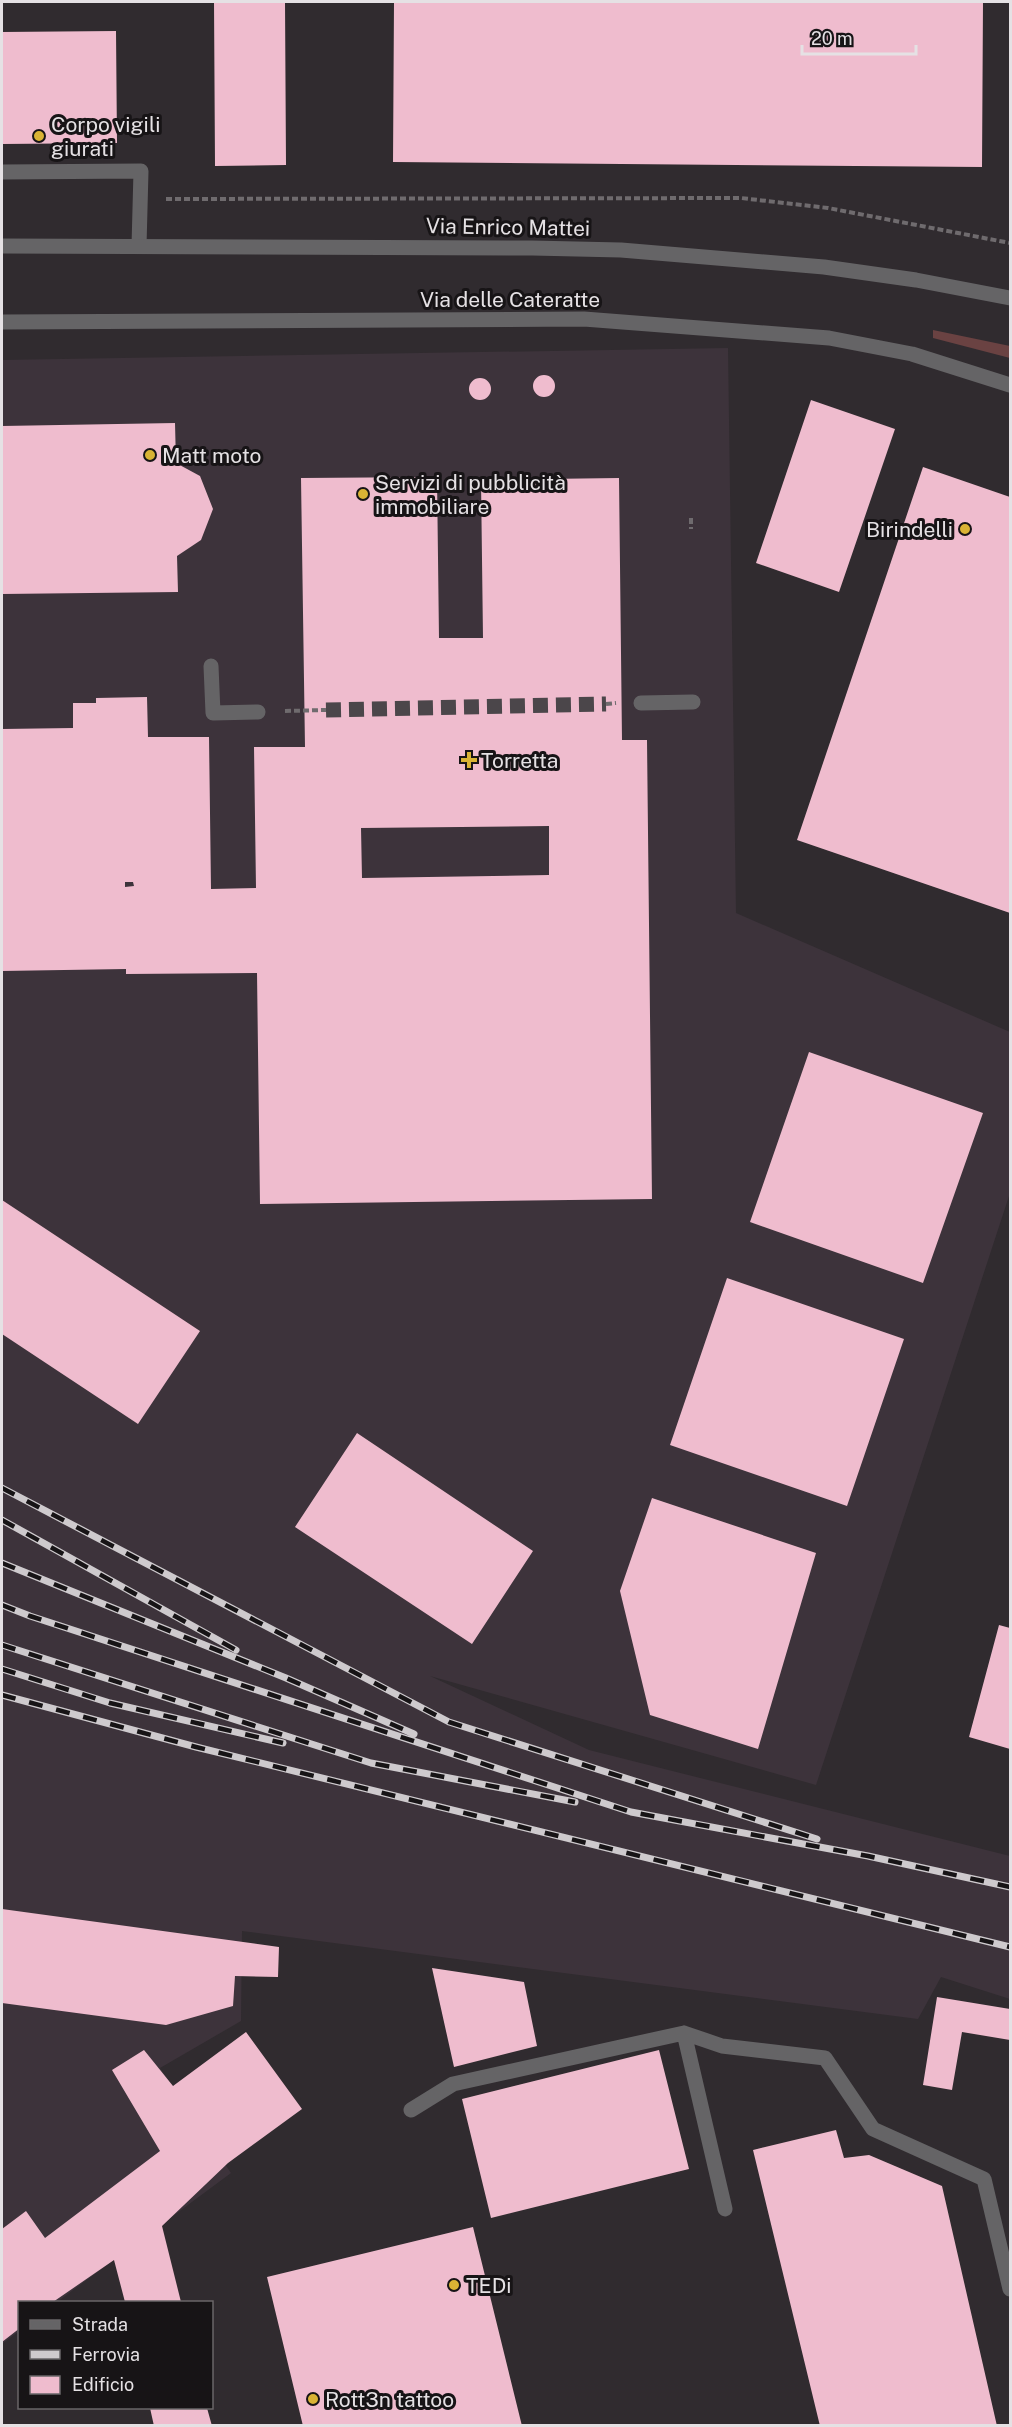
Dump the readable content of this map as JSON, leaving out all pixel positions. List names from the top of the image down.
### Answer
{
  "streets": {
    "street": ["Via Enrico Mattei", "Via delle Cateratte"]
  },
  "places": {
    "other": [
      "Corpo vigili giurati",
      "Matt moto",
      "Servizi di pubblicità immobiliare",
      "Birindelli",
      "TEDi",
      "Rott3n tattoo"
    ],
    "health": ["Torretta"]
  },
  "legend": ["Strada", "Ferrovia", "Edificio"],
  "scale_bar": "20 m"
}
